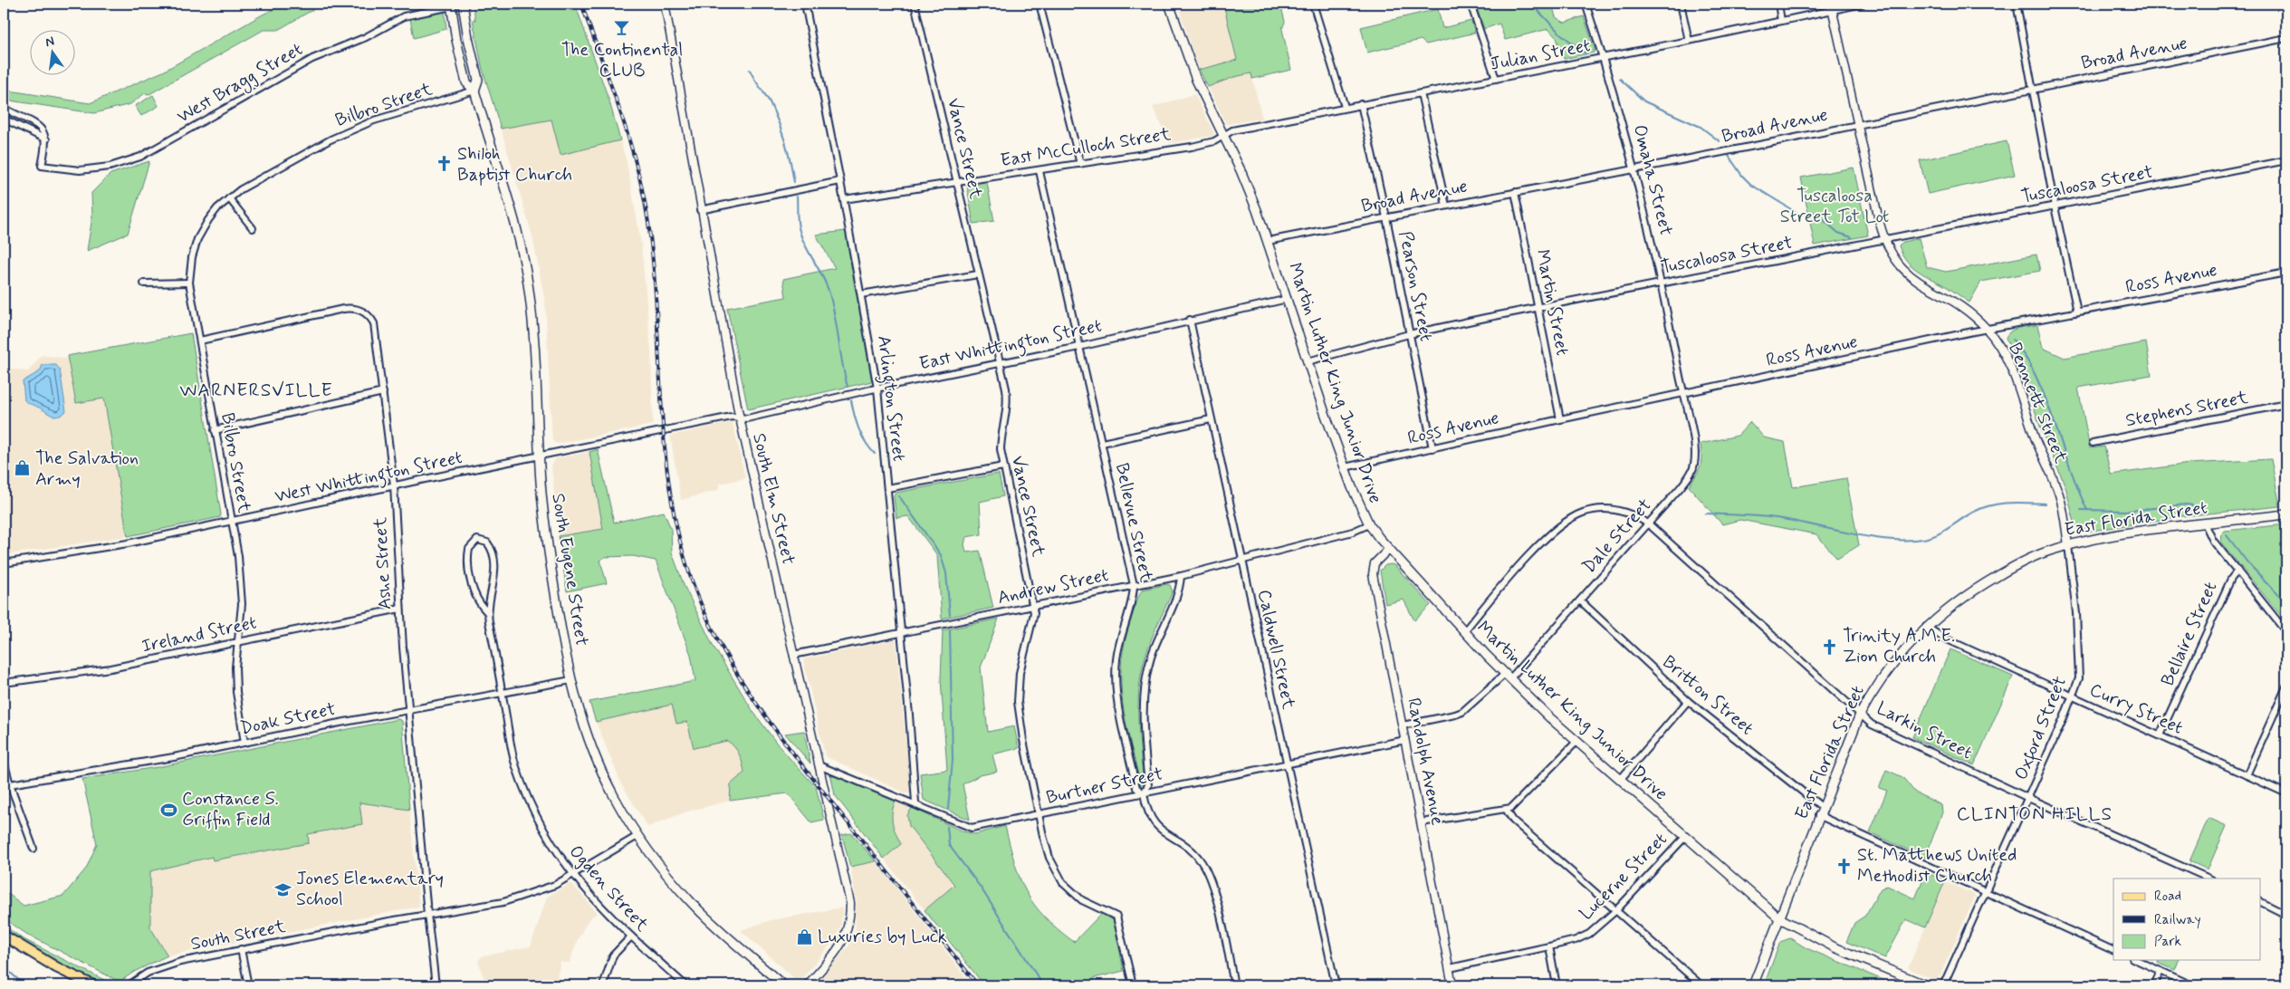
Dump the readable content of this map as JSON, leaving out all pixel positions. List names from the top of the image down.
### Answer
{
  "streets": {
    "main road": ["Martin Luther King Junior Drive", "East Florida Street", "South Eugene Street"],
    "street": [
      "Broad Avenue",
      "Julian Street",
      "West Bragg Street",
      "Bilbro Street",
      "East McCulloch Street",
      "Vance Street",
      "Omaha Street",
      "Tuscaloosa Street",
      "Ross Avenue",
      "Pearson Street",
      "Martin Street",
      "East Whittington Street",
      "Arlington Street",
      "Bennett Street",
      "Stephens Street",
      "West Whittington Street",
      "South Elm Street",
      "Bellevue Street",
      "Dale Street",
      "Ashe Street",
      "Andrew Street",
      "Bellaire Street",
      "Ireland Street",
      "Caldwell Street",
      "Britton Street",
      "Curry Street",
      "Doak Street",
      "Oxford Street",
      "Larkin Street",
      "Randolph Avenue",
      "Burtner Street",
      "Lucerne Street",
      "Ogden Street",
      "South Street"
    ]
  },
  "crossings": [
    ["Broad Avenue", "Omaha Street"],
    ["Broad Avenue", "Pearson Street"],
    ["Broad Avenue", "Martin Street"],
    ["Broad Avenue", "Martin Luther King Junior Drive"],
    ["Broad Avenue", "Bennett Street"],
    ["Julian Street", "East McCulloch Street"],
    ["Julian Street", "Omaha Street"],
    ["Julian Street", "Pearson Street"],
    ["Julian Street", "Martin Luther King Junior Drive"],
    ["Julian Street", "Bennett Street"],
    ["West Bragg Street", "South Eugene Street"],
    ["Bilbro Street", "West Whittington Street"],
    ["Bilbro Street", "Ashe Street"],
    ["Bilbro Street", "South Eugene Street"],
    ["Bilbro Street", "Ireland Street"],
    ["Bilbro Street", "Doak Street"],
    ["East McCulloch Street", "Vance Street"],
    ["East McCulloch Street", "Martin Luther King Junior Drive"],
    ["East McCulloch Street", "Arlington Street"],
    ["East McCulloch Street", "Bellevue Street"],
    ["Vance Street", "East Whittington Street"],
    ["Vance Street", "Andrew Street"],
    ["Vance Street", "Burtner Street"],
    ["Omaha Street", "Tuscaloosa Street"],
    ["Omaha Street", "Ross Avenue"],
    ["Omaha Street", "Dale Street"],
    ["Tuscaloosa Street", "Pearson Street"],
    ["Tuscaloosa Street", "Martin Street"],
    ["Tuscaloosa Street", "Martin Luther King Junior Drive"],
    ["Tuscaloosa Street", "Bennett Street"],
    ["Ross Avenue", "Pearson Street"],
    ["Ross Avenue", "Martin Street"],
    ["Ross Avenue", "Martin Luther King Junior Drive"],
    ["Ross Avenue", "Bennett Street"],
    ["Ross Avenue", "Dale Street"],
    ["East Whittington Street", "Martin Luther King Junior Drive"],
    ["East Whittington Street", "Arlington Street"],
    ["East Whittington Street", "West Whittington Street"],
    ["East Whittington Street", "South Elm Street"],
    ["East Whittington Street", "Bellevue Street"],
    ["East Whittington Street", "Caldwell Street"],
    ["Martin Luther King Junior Drive", "East Florida Street"],
    ["Martin Luther King Junior Drive", "Dale Street"],
    ["Martin Luther King Junior Drive", "Andrew Street"],
    ["Martin Luther King Junior Drive", "Larkin Street"],
    ["Martin Luther King Junior Drive", "Randolph Avenue"],
    ["Martin Luther King Junior Drive", "Lucerne Street"],
    ["Arlington Street", "Andrew Street"],
    ["Arlington Street", "Burtner Street"],
    ["Bennett Street", "East Florida Street"],
    ["Bennett Street", "Oxford Street"],
    ["West Whittington Street", "South Elm Street"],
    ["West Whittington Street", "Ashe Street"],
    ["West Whittington Street", "South Eugene Street"],
    ["South Elm Street", "Andrew Street"],
    ["South Elm Street", "Burtner Street"],
    ["East Florida Street", "Britton Street"],
    ["East Florida Street", "Curry Street"],
    ["East Florida Street", "Oxford Street"],
    ["East Florida Street", "Larkin Street"],
    ["Bellevue Street", "Andrew Street"],
    ["Bellevue Street", "Burtner Street"],
    ["Dale Street", "Britton Street"],
    ["Dale Street", "Larkin Street"],
    ["Dale Street", "Randolph Avenue"],
    ["Ashe Street", "Ireland Street"],
    ["Ashe Street", "Doak Street"],
    ["Ashe Street", "South Street"],
    ["South Eugene Street", "Doak Street"],
    ["South Eugene Street", "South Street"],
    ["Andrew Street", "Caldwell Street"],
    ["Bellaire Street", "Curry Street"],
    ["Caldwell Street", "Burtner Street"],
    ["Curry Street", "Oxford Street"],
    ["Doak Street", "Ogden Street"],
    ["Oxford Street", "Larkin Street"],
    ["Randolph Avenue", "Burtner Street"],
    ["Randolph Avenue", "Lucerne Street"],
    ["Ogden Street", "South Street"]
  ],
  "districts": ["WARNERSVILLE", "CLINTON HILLS"],
  "parks": ["Tuscaloosa Street Tot Lot"],
  "places": {
    "bar": ["The Continental CLUB"],
    "church": ["Shiloh Baptist Church", "Trinity A.M.E. Zion Church", "St. Matthews United Methodist Church"],
    "shop": ["The Salvation Army", "Luxuries by Luck"],
    "sports": ["Constance S. Griffin Field"],
    "school or university": ["Jones Elementary School"]
  },
  "legend": ["Road", "Railway", "Park"],
  "north": "top"
}
